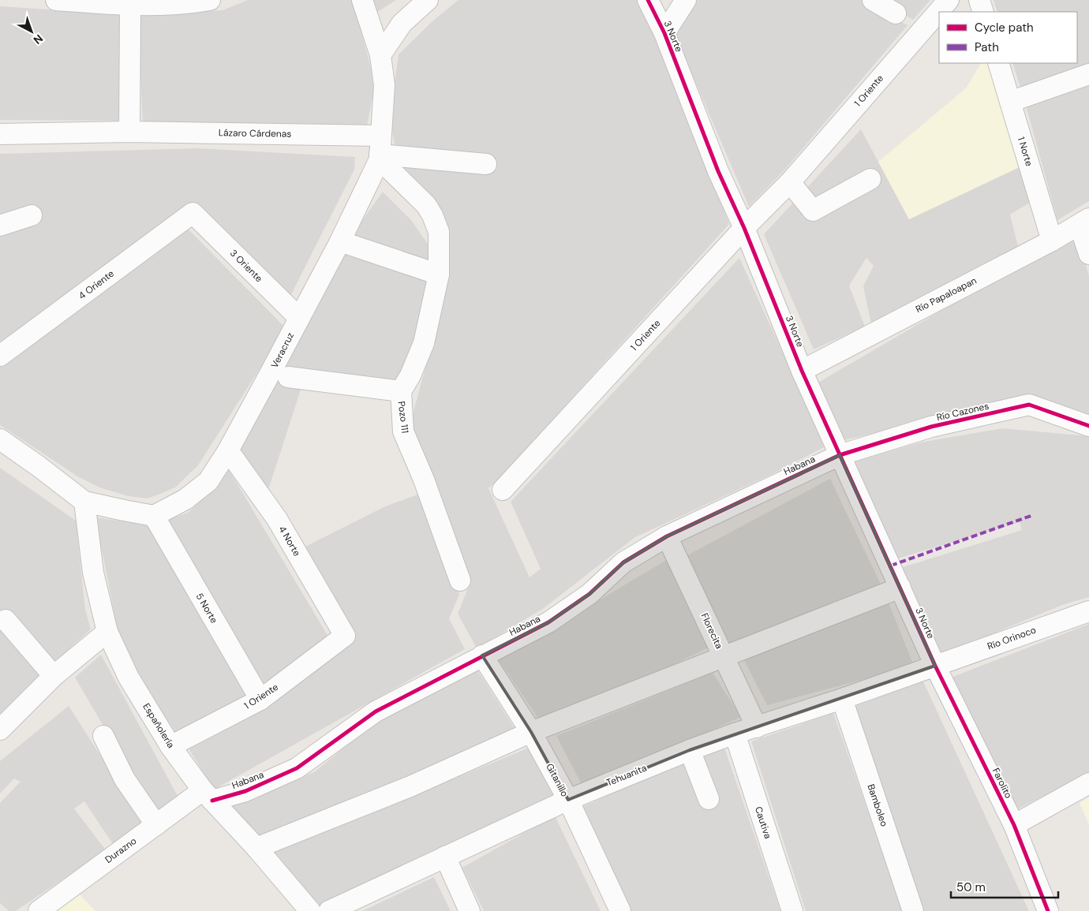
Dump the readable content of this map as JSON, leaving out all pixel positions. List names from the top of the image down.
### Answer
{
  "streets": {
    "street": [
      "3 Norte",
      "1 Oriente",
      "Lázaro Cárdenas",
      "1 Norte",
      "3 Oriente",
      "4 Oriente",
      "Río Papaloapan",
      "Veracruz",
      "Río Cazones",
      "Pozo 111",
      "Habana",
      "4 Norte",
      "5 Norte",
      "Florecita",
      "Río Orinoco",
      "Españolería",
      "Tehuanita",
      "Gitanillo",
      "Farolito",
      "Bamboleo",
      "Cautiva",
      "Durazno"
    ]
  },
  "crossings": [
    ["3 Norte", "1 Oriente"],
    ["3 Norte", "Río Papaloapan"],
    ["3 Norte", "Río Cazones"],
    ["3 Norte", "Habana"],
    ["3 Norte", "Río Orinoco"],
    ["3 Norte", "Tehuanita"],
    ["3 Norte", "Farolito"],
    ["1 Oriente", "4 Norte"],
    ["1 Oriente", "5 Norte"],
    ["1 Oriente", "Españolería"],
    ["Lázaro Cárdenas", "Veracruz"],
    ["Lázaro Cárdenas", "Pozo 111"],
    ["1 Norte", "Río Papaloapan"],
    ["3 Oriente", "4 Oriente"],
    ["3 Oriente", "Veracruz"],
    ["Veracruz", "Pozo 111"],
    ["Veracruz", "4 Norte"],
    ["Veracruz", "5 Norte"],
    ["Río Cazones", "Habana"],
    ["Habana", "Florecita"],
    ["Habana", "Españolería"],
    ["Habana", "Gitanillo"],
    ["Habana", "Durazno"],
    ["Florecita", "Tehuanita"],
    ["Río Orinoco", "Tehuanita"],
    ["Río Orinoco", "Farolito"],
    ["Españolería", "Durazno"],
    ["Tehuanita", "Gitanillo"],
    ["Tehuanita", "Farolito"],
    ["Tehuanita", "Bamboleo"],
    ["Tehuanita", "Cautiva"]
  ],
  "legend": ["Cycle path", "Path"],
  "scale_bar": "50 m",
  "north": "bottom right"
}
